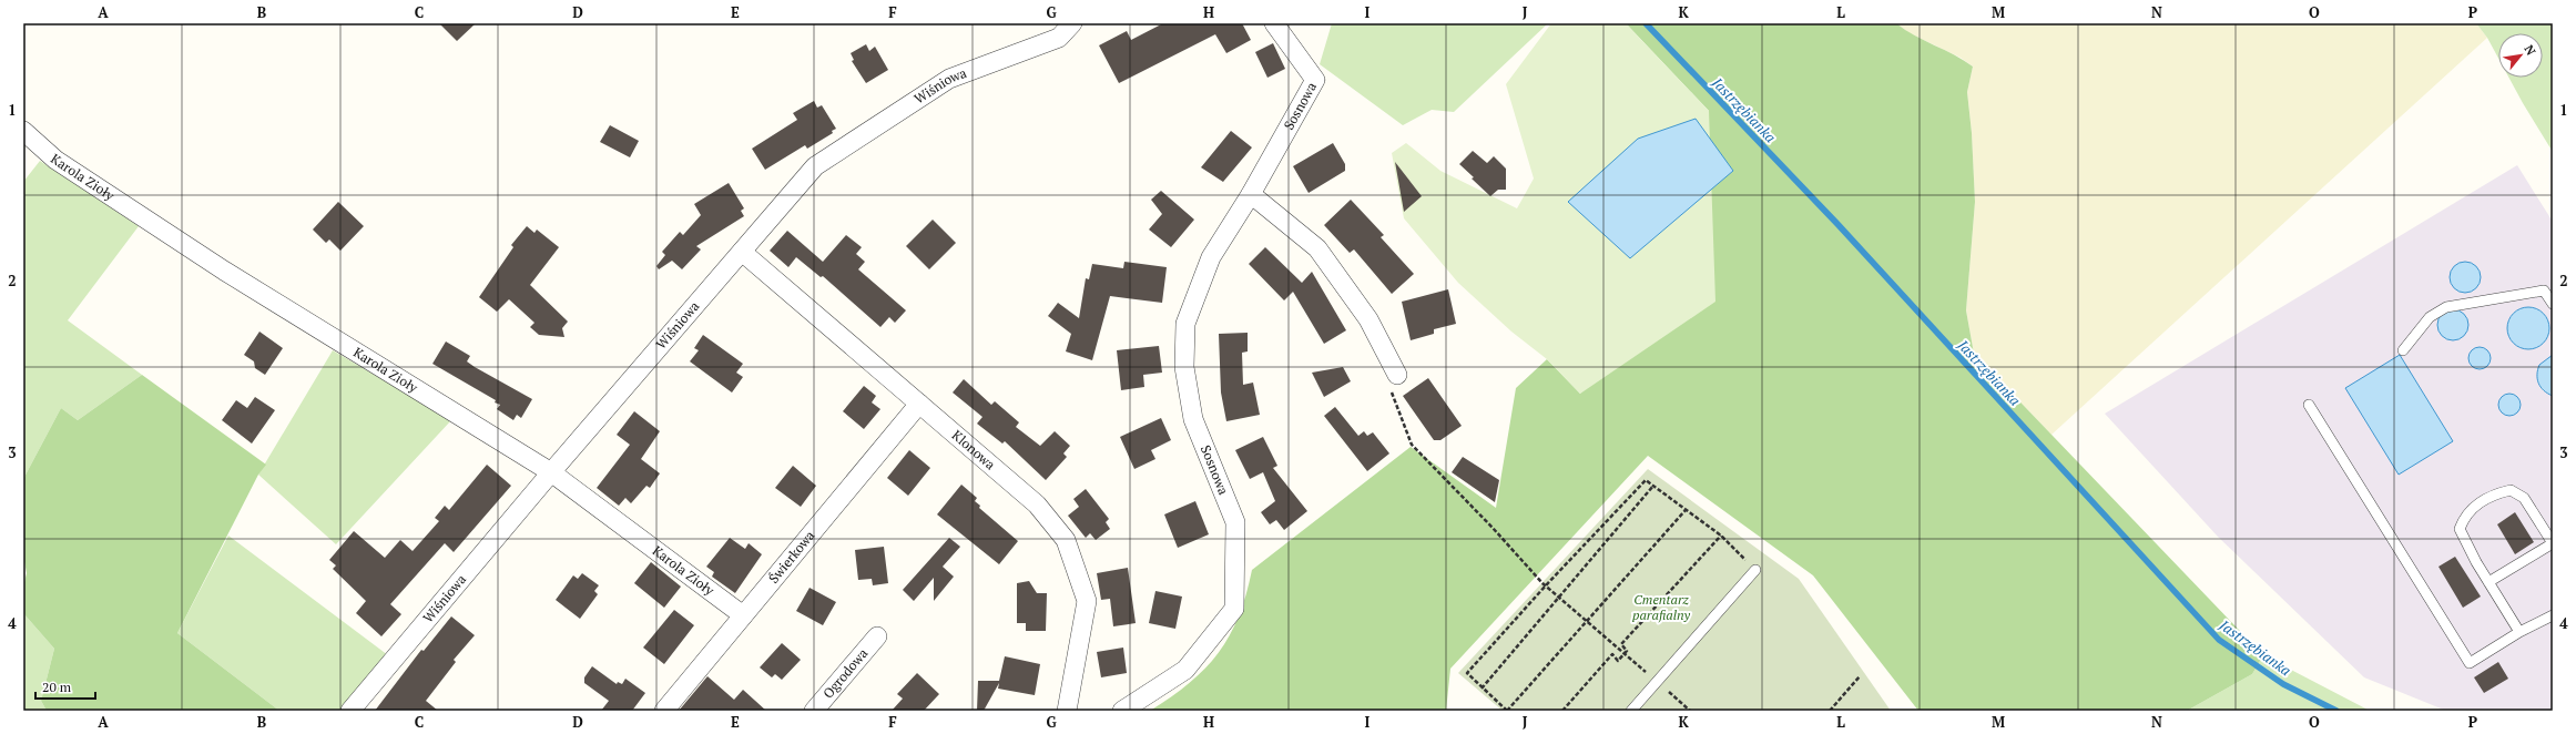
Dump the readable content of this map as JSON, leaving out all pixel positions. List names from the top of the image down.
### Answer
{
  "streets": {
    "street": [
      "Wiśniowa",
      "Sosnowa",
      "Karola Zioły",
      "Klonowa",
      "Świerkowa",
      "Ogrodowa"
    ]
  },
  "crossings": [
    ["Wiśniowa", "Karola Zioły"],
    ["Wiśniowa", "Klonowa"],
    ["Karola Zioły", "Świerkowa"],
    ["Klonowa", "Świerkowa"]
  ],
  "water": ["Jastrzębianka"],
  "parks": ["Cmentarz parafialny"],
  "scale_bar": "20 m",
  "north": "top right",
  "grid": {
    "columns": [
      "A",
      "B",
      "C",
      "D",
      "E",
      "F",
      "G",
      "H",
      "I",
      "J",
      "K",
      "L",
      "M",
      "N",
      "O",
      "P"
    ],
    "rows": [
      "1",
      "2",
      "3",
      "4"
    ]
  }
}
